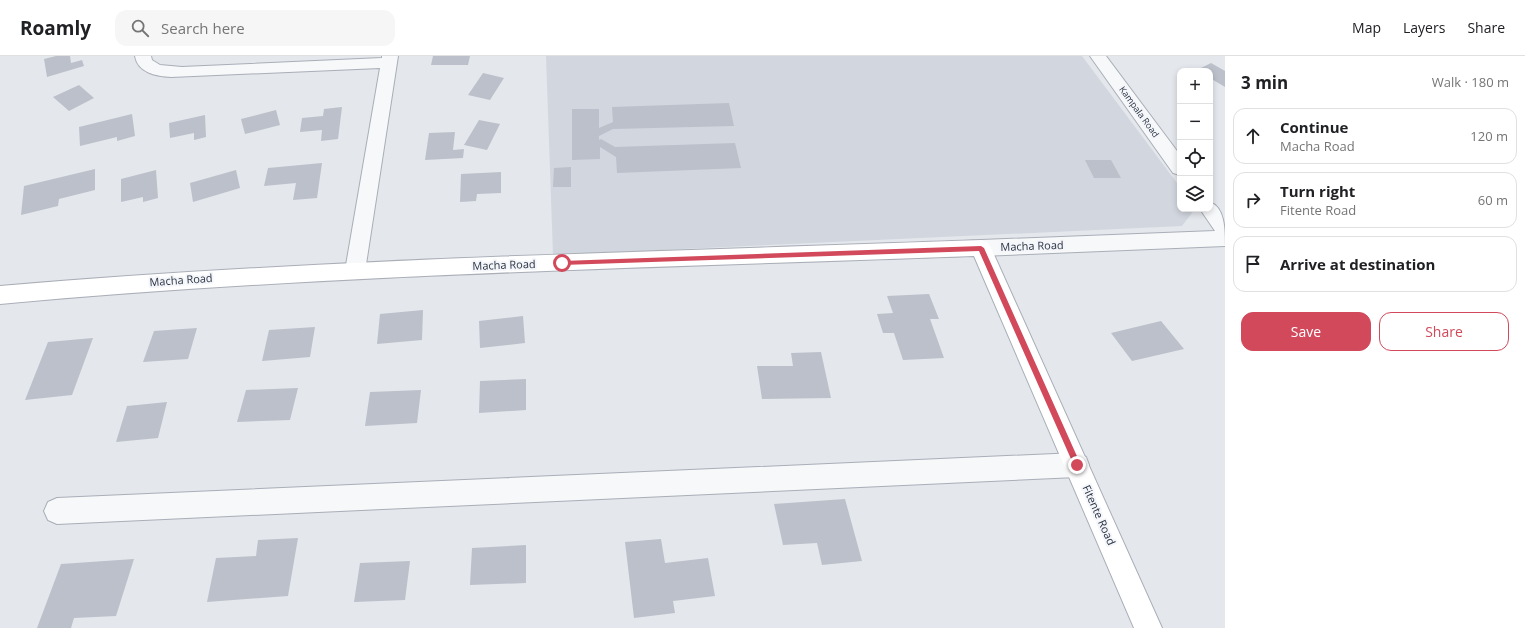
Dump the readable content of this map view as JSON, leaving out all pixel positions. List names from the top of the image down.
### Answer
{
  "streets": {
    "main road": ["Macha Road", "Fitente Road"],
    "street": ["Kampala Road"]
  },
  "crossings": [
    ["Macha Road", "Fitente Road"]
  ],
  "page": {
    "header": "Roamly",
    "search": "Search here",
    "nav": ["Map", "Layers", "Share"],
    "heading": ["3 min", "Walk · 180 m"],
    "map_buttons": ["+", "−"],
    "list": [
      ["Continue", "Macha Road", "120 m"],
      ["Turn right", "Fitente Road", "60 m"],
      "Arrive at destination"
    ],
    "buttons": ["Save", "Share"]
  }
}
